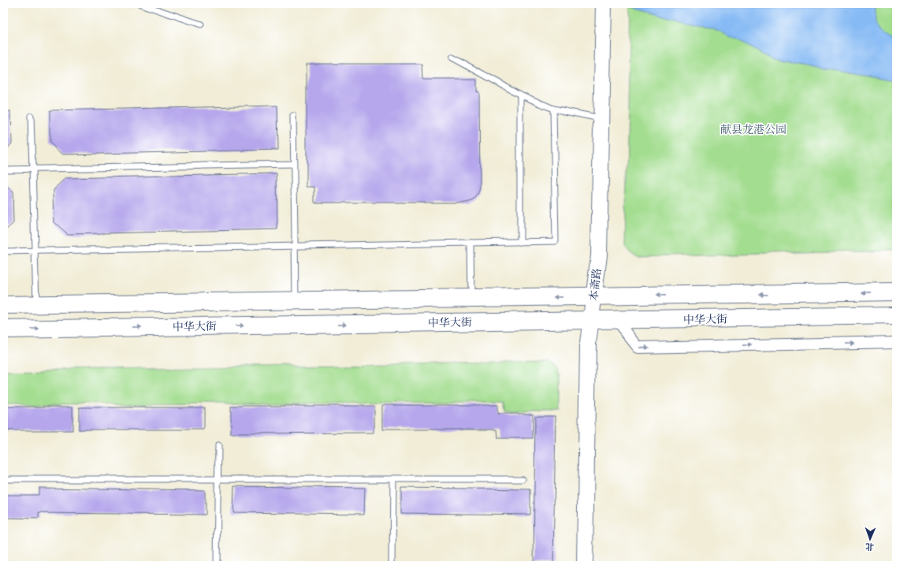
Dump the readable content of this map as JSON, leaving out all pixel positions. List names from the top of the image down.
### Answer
{
  "streets": {
    "main road": ["中华大街"],
    "street": ["本斋路"]
  },
  "crossings": [
    ["本斋路", "中华大街"]
  ],
  "parks": ["献县龙港公园"],
  "north": "bottom"
}
